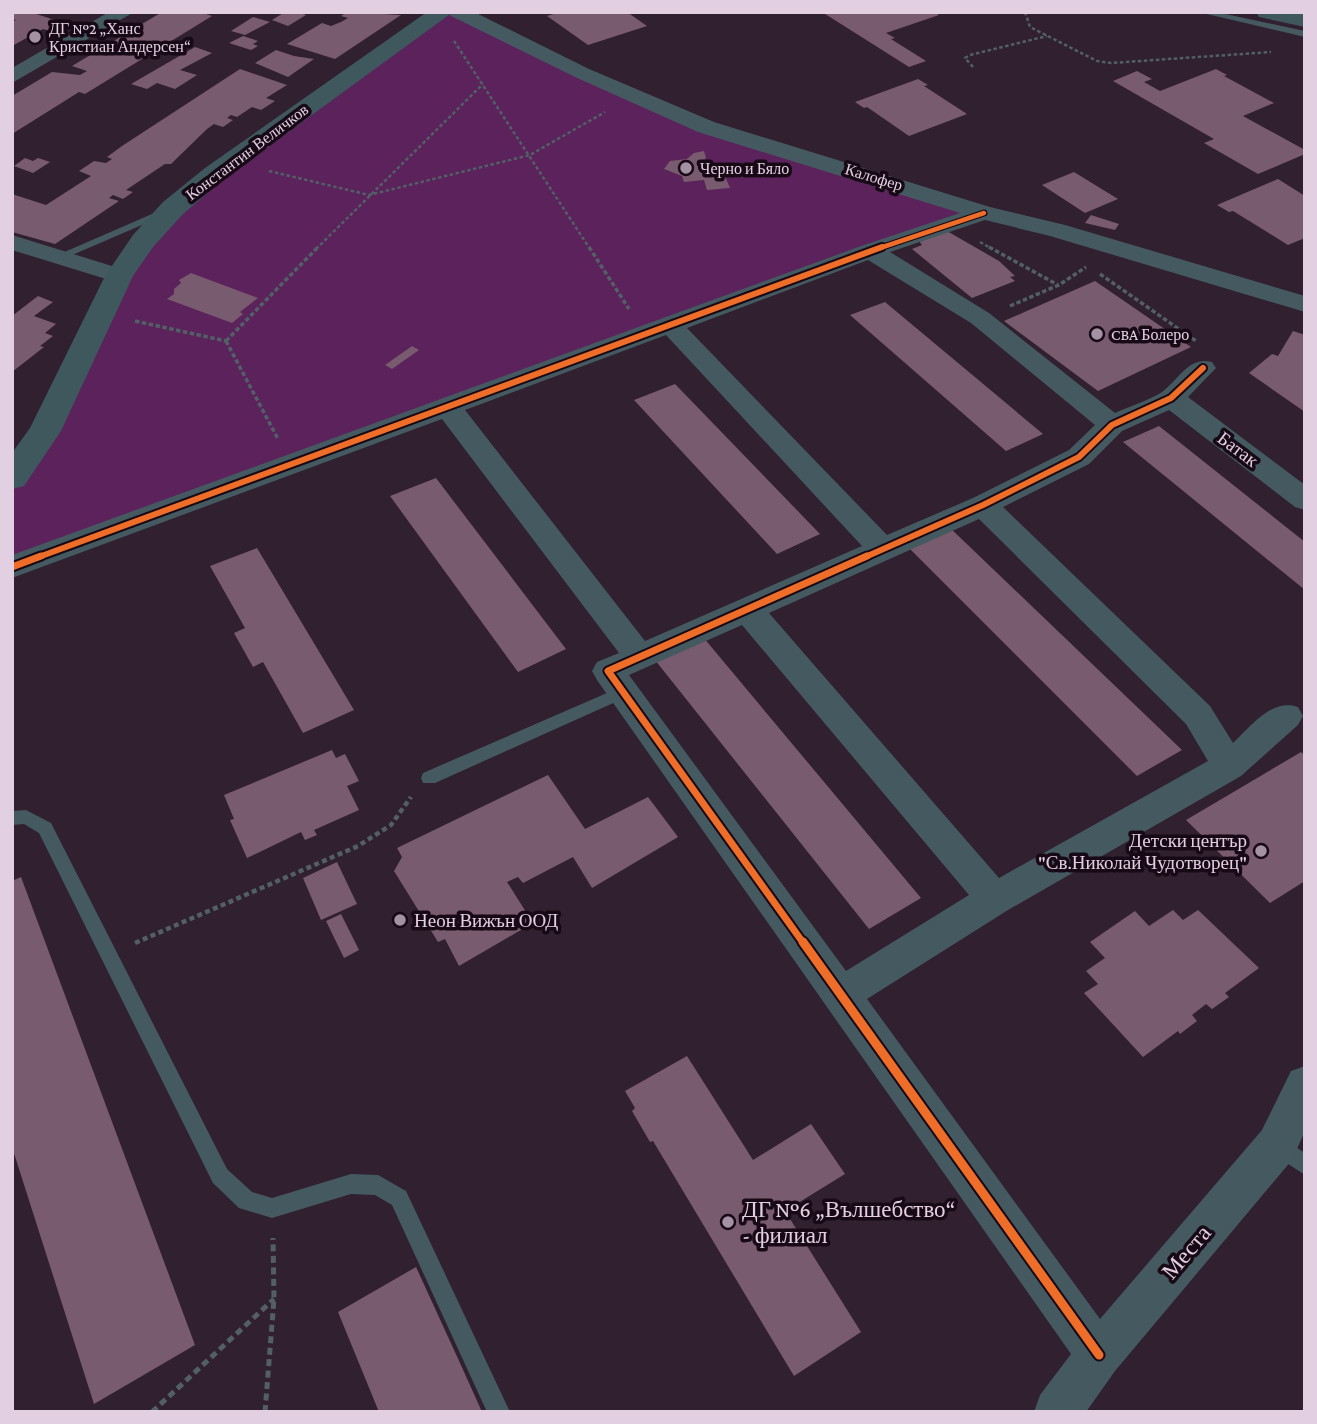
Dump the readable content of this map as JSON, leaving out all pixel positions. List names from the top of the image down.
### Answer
{
  "streets": {
    "main road": ["Константин Величков"],
    "street": ["Калофер", "Батак", "Места"]
  },
  "crossings": [
    ["Константин Величков", "Калофер"]
  ],
  "places": [
    "ДГ №2 „Ханс Кристиан Андерсен“",
    "Черно и Бяло",
    "CBA Болеро",
    "Детски център \"Св.Николай Чудотворец\"",
    "Неон Вижън ООД",
    "ДГ №6 „Вълшебство“ - филиал"
  ]
}
